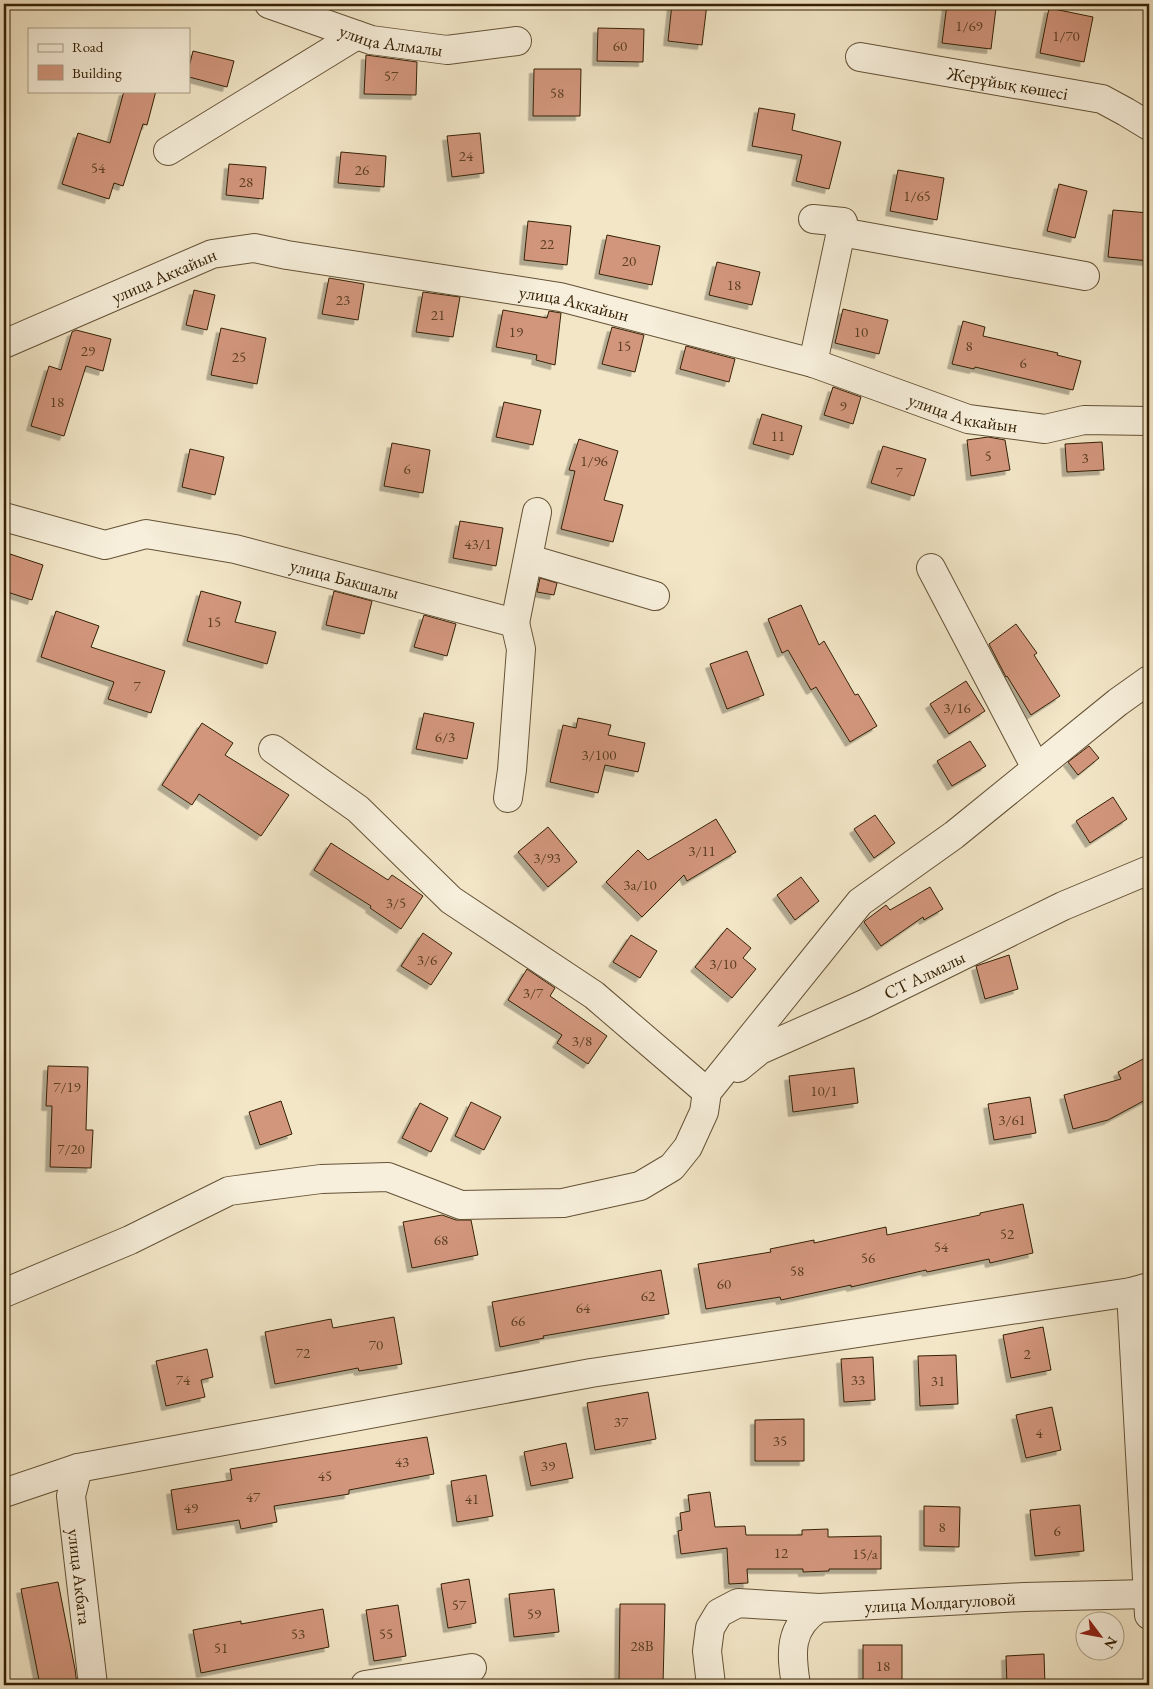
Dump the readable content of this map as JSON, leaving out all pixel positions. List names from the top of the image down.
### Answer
{
  "streets": {
    "street": [
      "улица Алмалы",
      "Жерұйық көшесі",
      "улица Аккайын",
      "улица Бакшалы",
      "СТ Алмалы",
      "улица Акбата",
      "улица Молдагуловой"
    ]
  },
  "house_numbers": [
    "1/69",
    "1/70",
    "60",
    "57",
    "58",
    "24",
    "54",
    "26",
    "28",
    "1/65",
    "22",
    "20",
    "18",
    "23",
    "21",
    "19",
    "10",
    "15",
    "8",
    "29",
    "25",
    "6",
    "18",
    "9",
    "11",
    "5",
    "3",
    "1/96",
    "6",
    "7",
    "43/1",
    "15",
    "7",
    "3/16",
    "6/3",
    "3/100",
    "3/11",
    "3/93",
    "3а/10",
    "3/5",
    "3/6",
    "3/10",
    "3/7",
    "3/8",
    "7/19",
    "10/1",
    "3/61",
    "7/20",
    "52",
    "68",
    "54",
    "56",
    "58",
    "60",
    "62",
    "64",
    "66",
    "70",
    "72",
    "2",
    "74",
    "33",
    "31",
    "37",
    "4",
    "35",
    "43",
    "39",
    "45",
    "47",
    "41",
    "49",
    "8",
    "6",
    "12",
    "15/а",
    "57",
    "59",
    "53",
    "55",
    "28В",
    "51",
    "18"
  ],
  "legend": ["Road", "Building"],
  "north": "bottom right"
}
